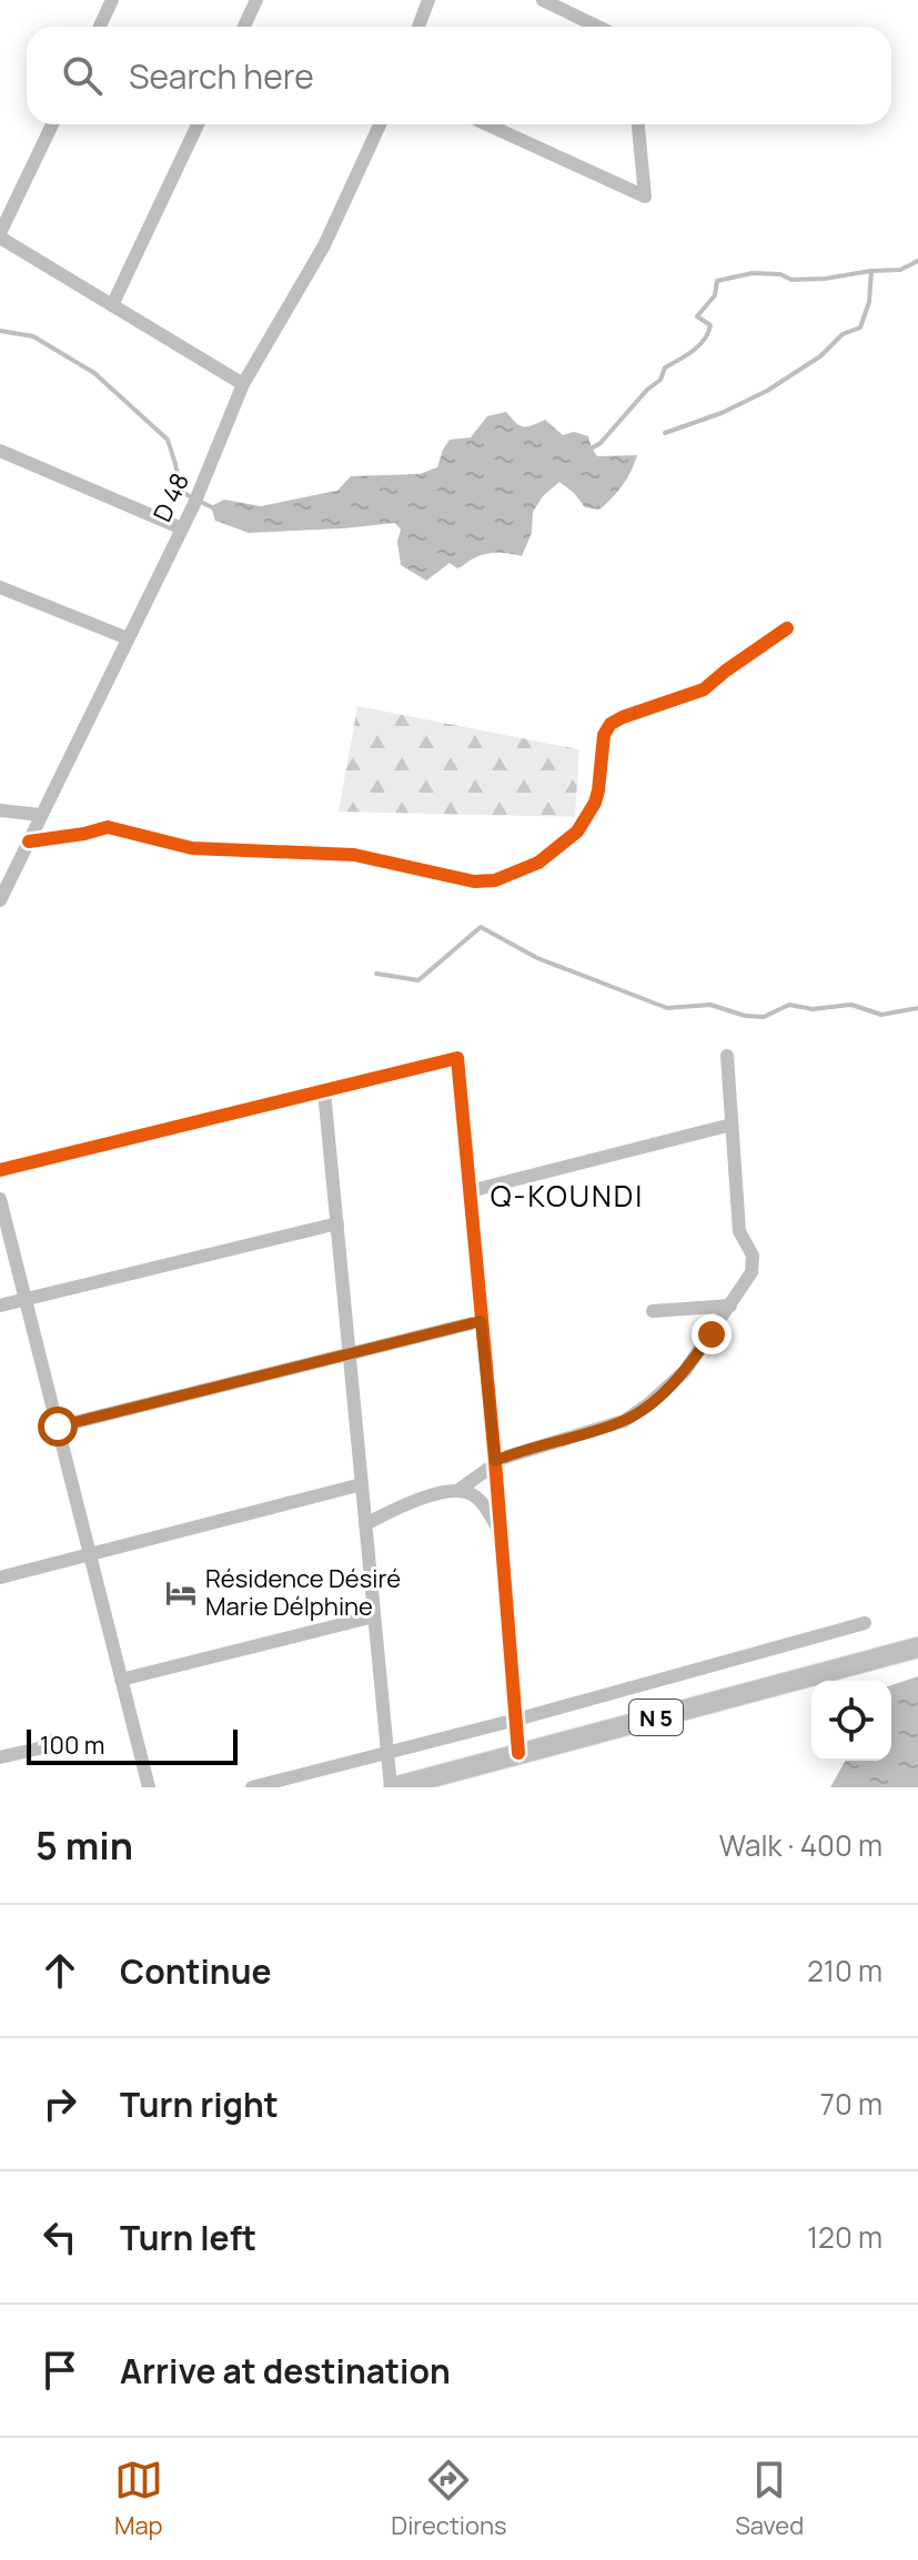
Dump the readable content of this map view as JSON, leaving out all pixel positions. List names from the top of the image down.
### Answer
{
  "streets": {
    "highway": ["N 5"],
    "street": ["D 48"]
  },
  "districts": ["Q-KOUNDI"],
  "places": {
    "hotel": ["Résidence Désiré Marie Délphine"]
  },
  "scale_bar": "100 m",
  "page": {
    "search": "Search here",
    "scale": "100 m",
    "heading": ["5 min", "Walk · 400 m"],
    "list": [
      ["Continue", "210 m"],
      ["Turn right", "70 m"],
      ["Turn left", "120 m"],
      "Arrive at destination"
    ],
    "nav": ["Map", "Directions", "Saved"]
  }
}
